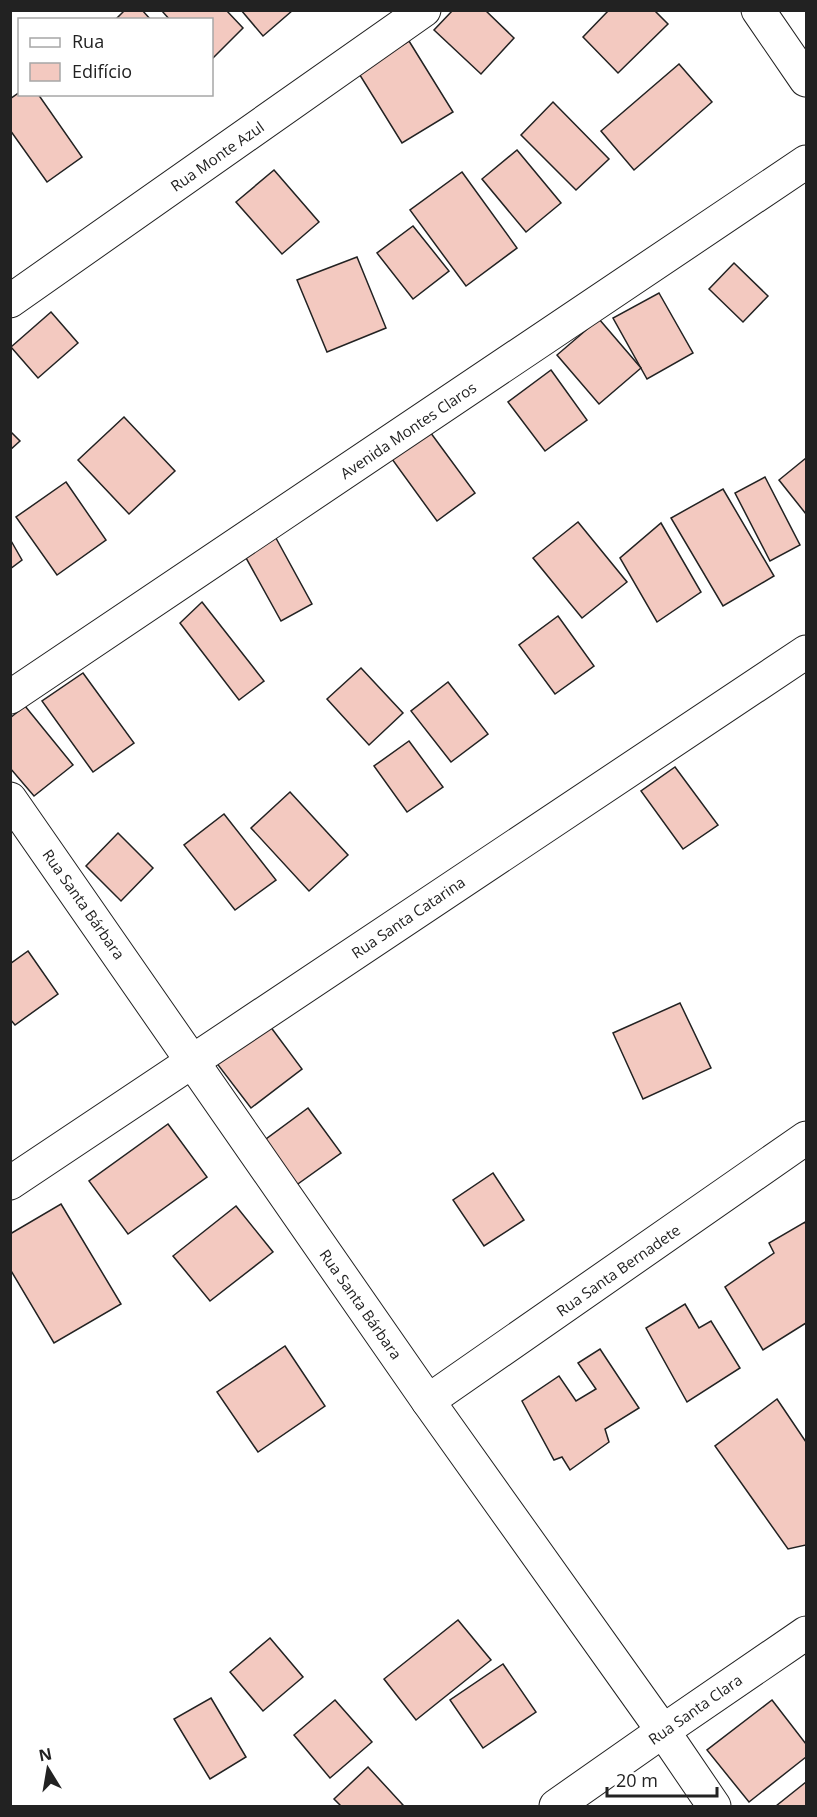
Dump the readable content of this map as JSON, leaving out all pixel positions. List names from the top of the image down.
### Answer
{
  "streets": {
    "street": [
      "Rua Monte Azul",
      "Avenida Montes Claros",
      "Rua Santa Bárbara",
      "Rua Santa Catarina",
      "Rua Santa Bernadete",
      "Rua Santa Clara"
    ]
  },
  "crossings": [
    ["Rua Santa Bárbara", "Rua Santa Catarina"],
    ["Rua Santa Bárbara", "Rua Santa Bernadete"],
    ["Rua Santa Bárbara", "Rua Santa Clara"]
  ],
  "legend": ["Rua", "Edifício"],
  "scale_bar": "20 m",
  "north": "top"
}
